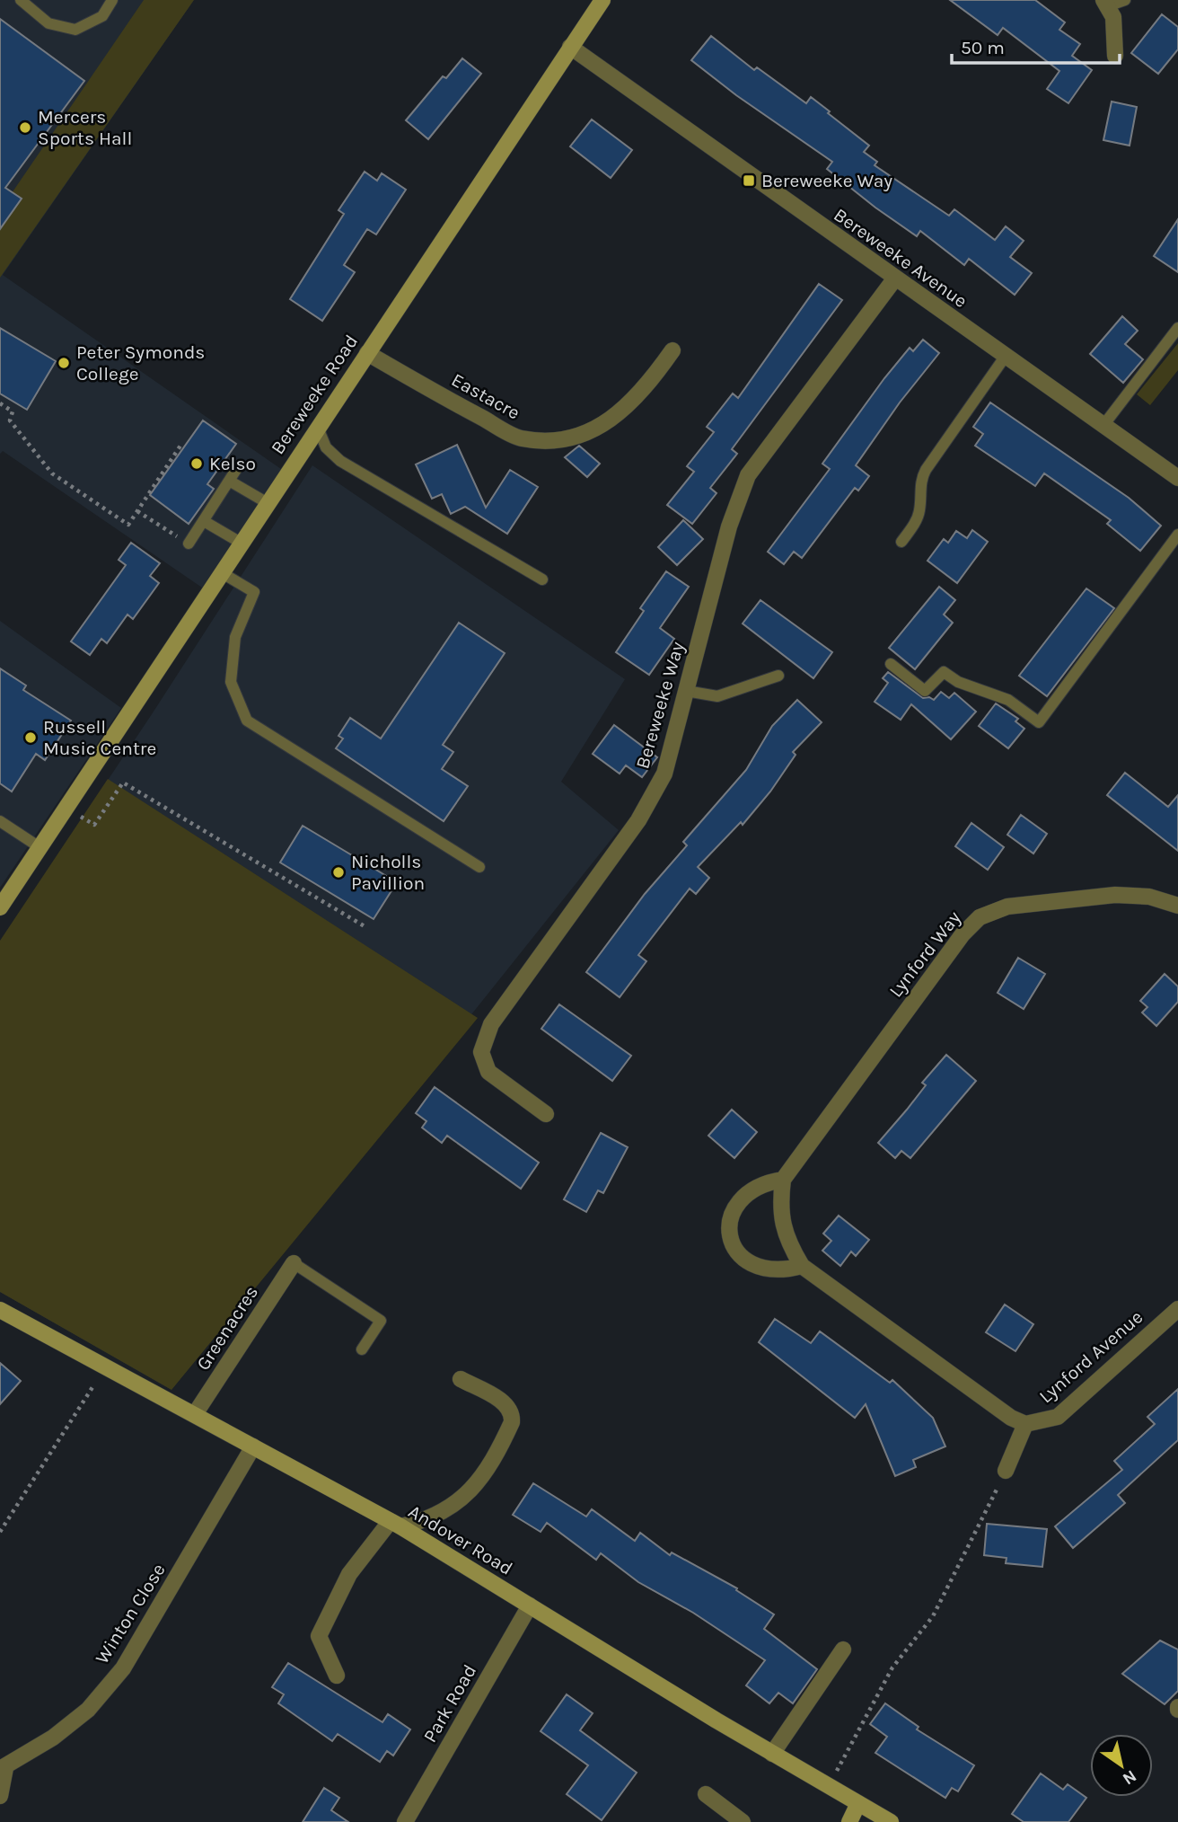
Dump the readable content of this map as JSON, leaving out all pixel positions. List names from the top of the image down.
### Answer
{
  "streets": {
    "main road": ["Bereweeke Road", "Andover Road"],
    "street": [
      "Bereweeke Avenue",
      "Eastacre",
      "Bereweeke Way",
      "Lynford Way",
      "Greenacres",
      "Lynford Avenue",
      "Winton Close",
      "Park Road"
    ]
  },
  "crossings": [
    ["Bereweeke Avenue", "Bereweeke Road"],
    ["Bereweeke Avenue", "Bereweeke Way"],
    ["Bereweeke Road", "Eastacre"],
    ["Greenacres", "Andover Road"],
    ["Andover Road", "Winton Close"],
    ["Andover Road", "Park Road"]
  ],
  "places": {
    "other": [
      "Mercers Sports Hall",
      "Peter Symonds College",
      "Kelso",
      "Russell Music Centre",
      "Nicholls Pavillion"
    ],
    "transit": ["Bereweeke Way"]
  },
  "scale_bar": "50 m",
  "north": "bottom right"
}
